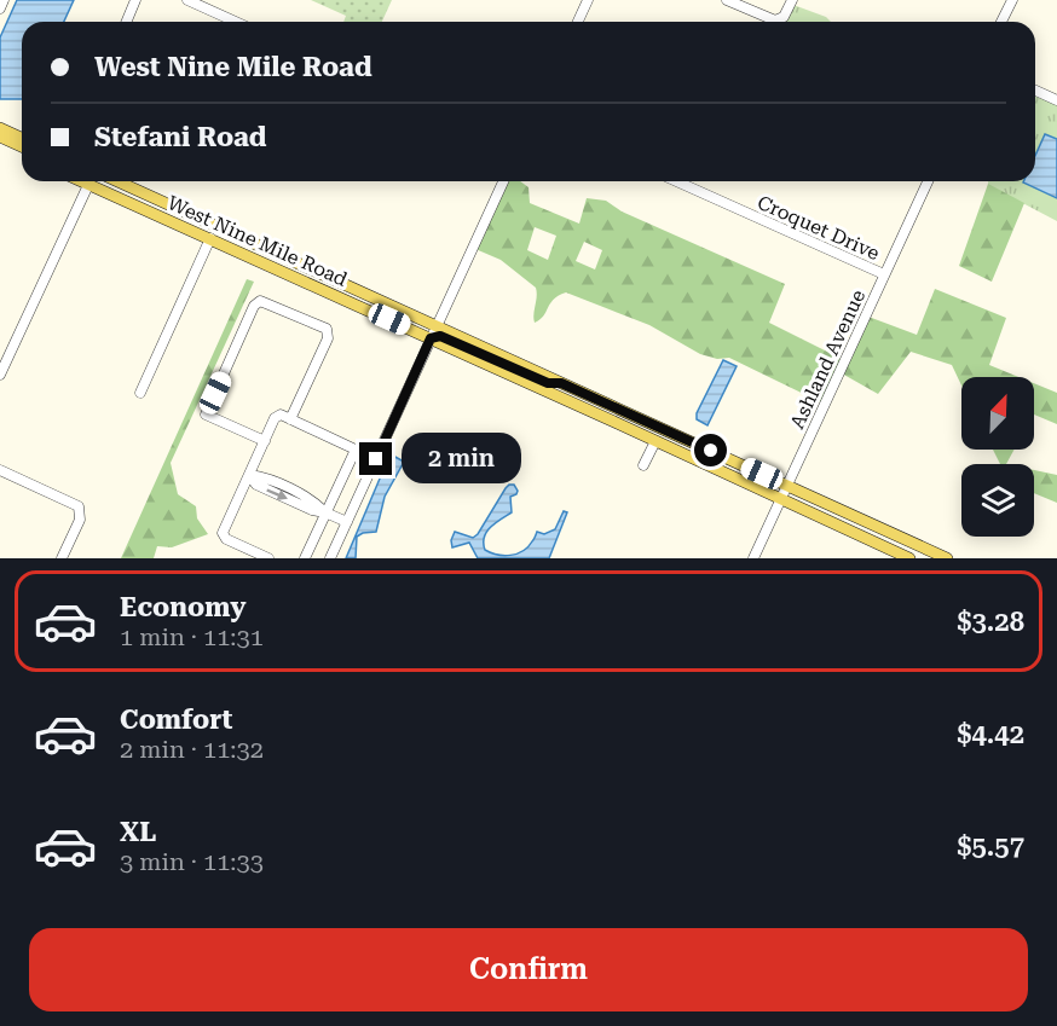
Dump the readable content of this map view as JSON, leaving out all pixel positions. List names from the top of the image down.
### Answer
{
  "streets": {
    "main road": ["West Nine Mile Road"],
    "street": ["Croquet Drive", "Ashland Avenue"]
  },
  "crossings": [
    ["Croquet Drive", "Ashland Avenue"],
    ["West Nine Mile Road", "Ashland Avenue"]
  ],
  "north": "top right",
  "page": {
    "banner": ["West Nine Mile Road", "Stefani Road"],
    "bubble": "2 min",
    "list": [
      {
        "name": "Economy",
        "note": "1 min · 11:31",
        "value": "$3.28"
      },
      {
        "name": "Comfort",
        "note": "2 min · 11:32",
        "value": "$4.42"
      },
      {
        "name": "XL",
        "note": "3 min · 11:33",
        "value": "$5.57"
      }
    ],
    "buttons": "Confirm"
  }
}
